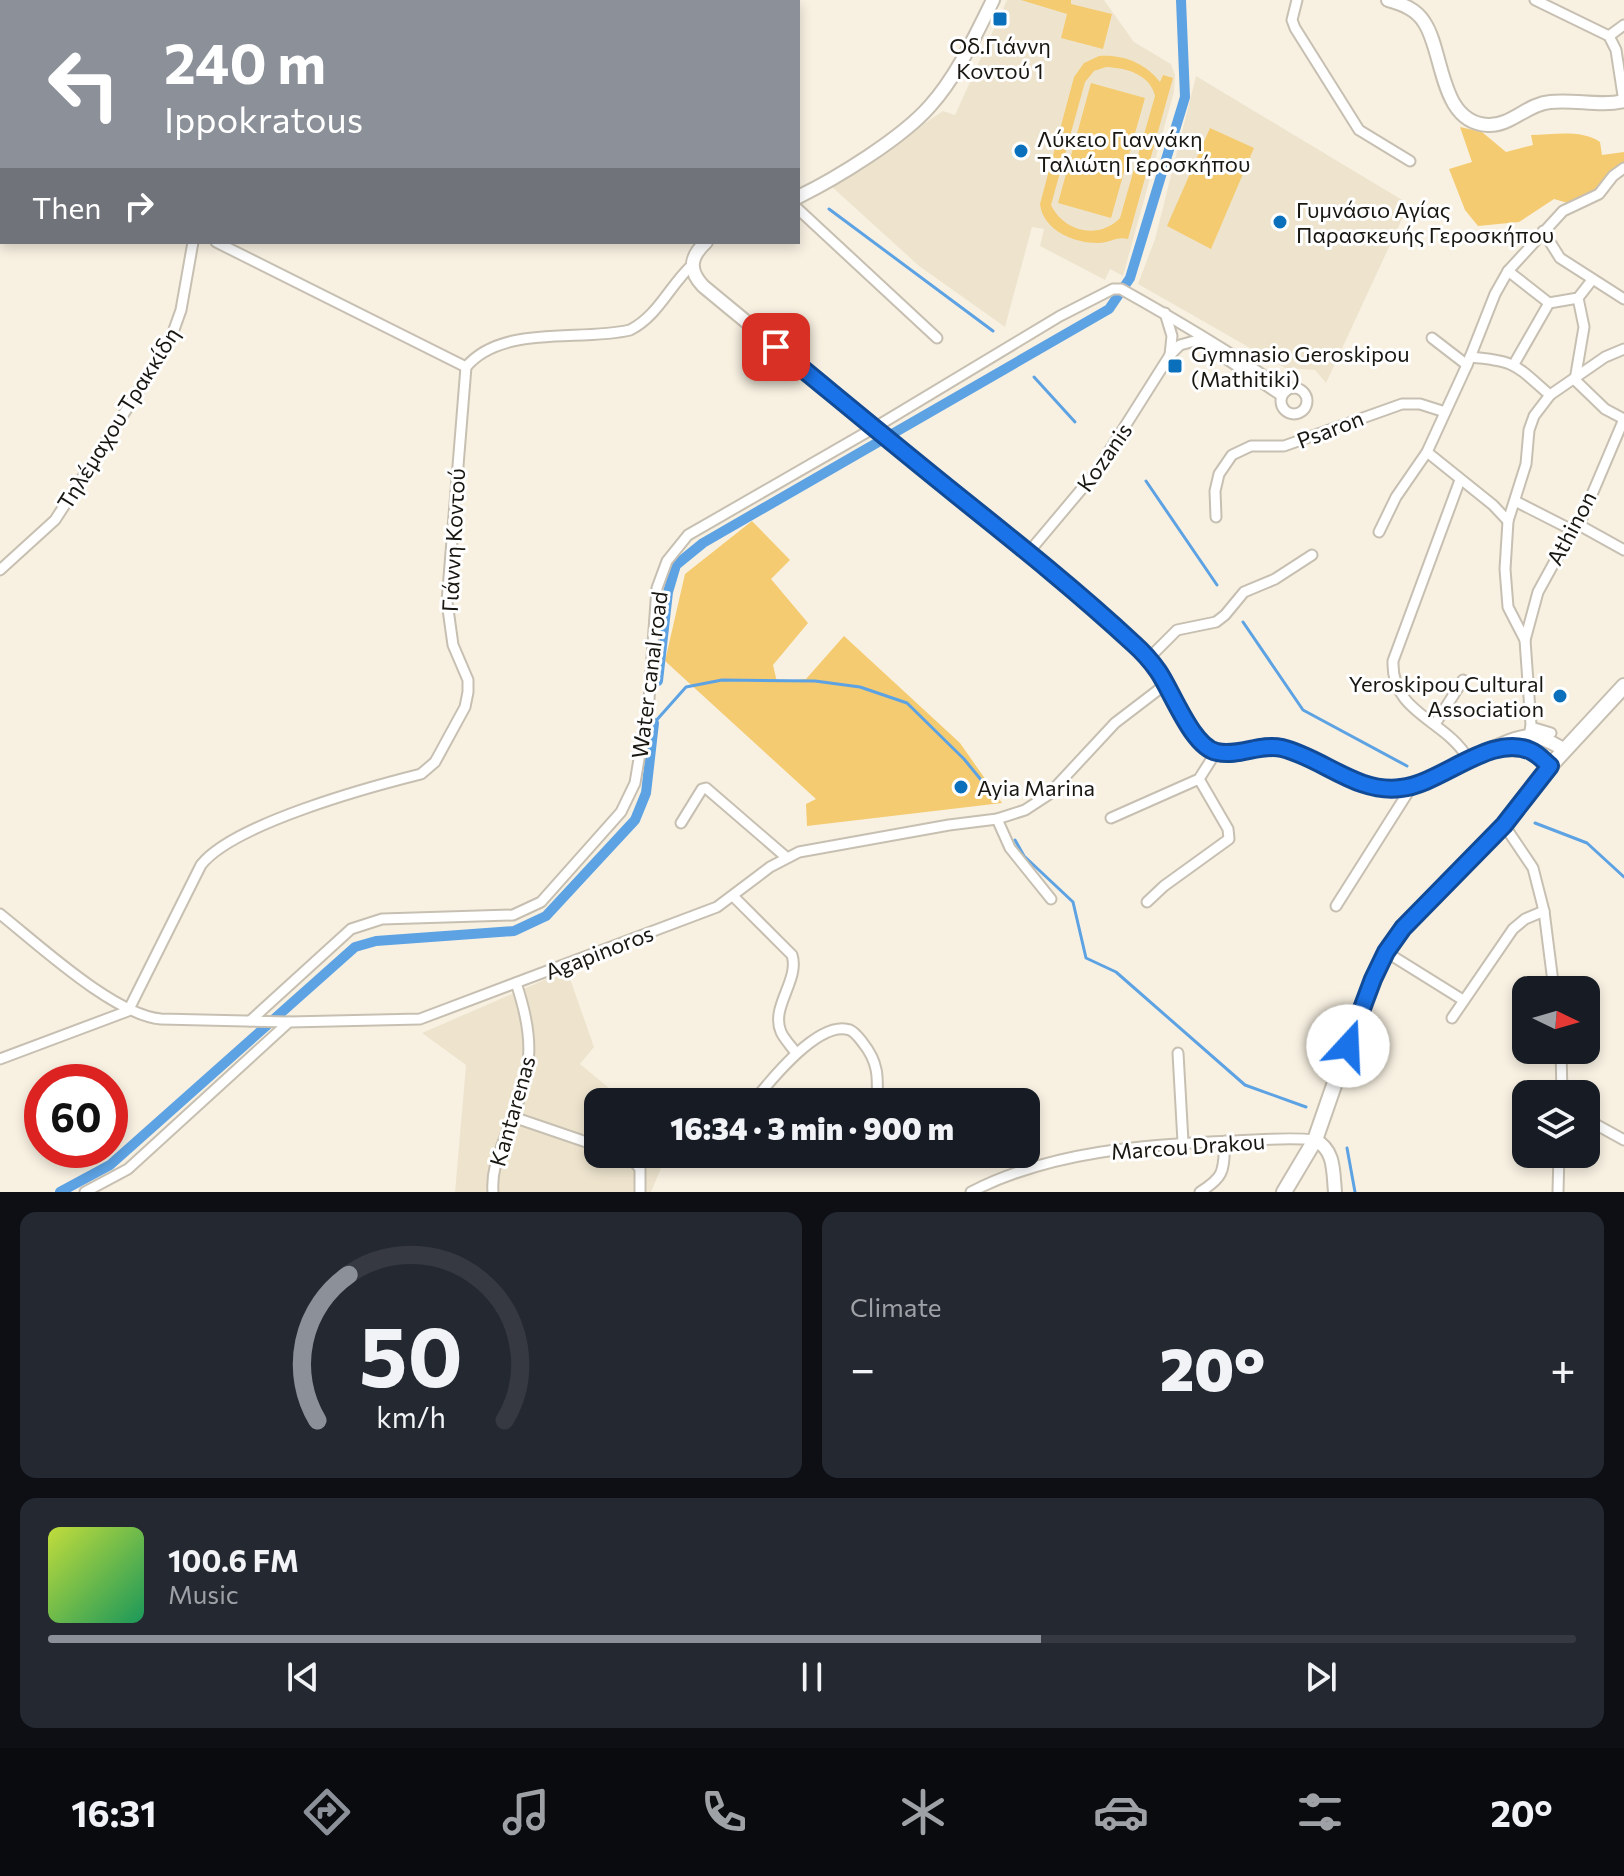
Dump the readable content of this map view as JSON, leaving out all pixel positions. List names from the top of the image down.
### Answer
{
  "streets": {
    "street": [
      "Τηλέμαχου Τρακκίδη",
      "Psaron",
      "Kozanis",
      "Athinon",
      "Γιάννη Κοντού",
      "Water canal road",
      "Agapinoros",
      "Kantarenas",
      "Marcou Drakou"
    ]
  },
  "crossings": [
    ["Kozanis", "Water canal road"],
    ["Γιάννη Κοντού", "Agapinoros"],
    ["Water canal road", "Agapinoros"],
    ["Agapinoros", "Kantarenas"]
  ],
  "places": {
    "transit": ["Οδ.Γιάννη Κοντού 1", "Gymnasio Geroskipou (Mathitiki)"],
    "other": [
      "Λύκειο Γιαννάκη Ταλιώτη Γεροσκήπου",
      "Γυμνάσιο Αγίας Παρασκευής Γεροσκήπου",
      "Yeroskipou Cultural Association",
      "Ayia Marina"
    ]
  },
  "north": "right",
  "page": {
    "turn": ["240 m", "Ippokratous"],
    "then": "Then",
    "limit": "60",
    "trip": "16:34 · 3 min · 900 m",
    "tile": "Climate",
    "heat": ["−", "20°", "+"],
    "song": ["100.6 FM", "Music"],
    "tabs": ["16:31", "20°"],
    "gauge": ["50", "km/h"]
  }
}
